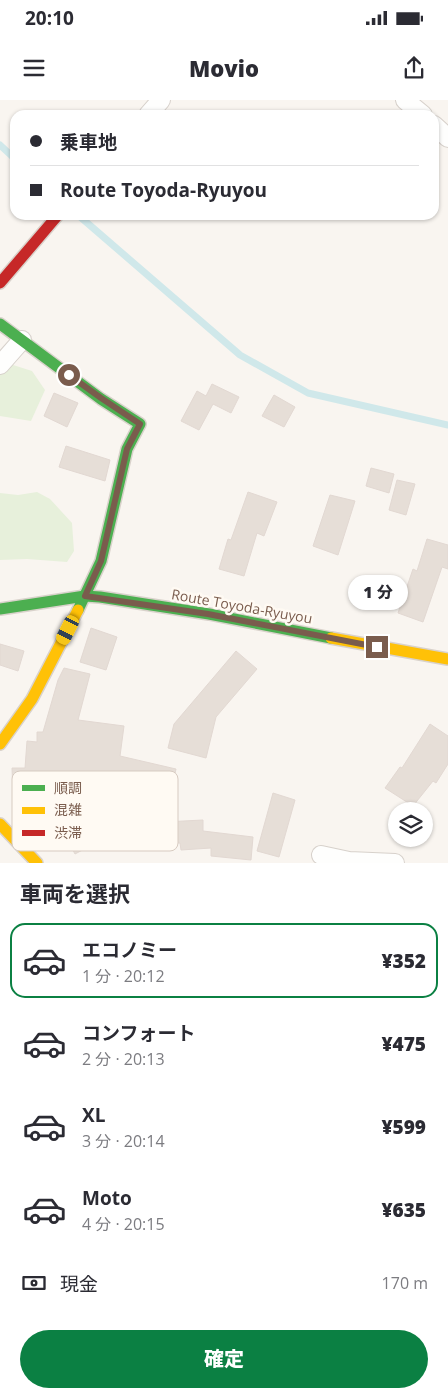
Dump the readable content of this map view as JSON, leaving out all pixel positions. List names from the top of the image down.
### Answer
{
  "streets": {
    "street": ["Route Toyoda-Ryuyou"]
  },
  "legend": ["順調", "混雑", "渋滞"],
  "page": {
    "status": "20:10",
    "header": "Movio",
    "banner": ["乗車地", "Route Toyoda-Ryuyou"],
    "bubble": "1 分",
    "heading": "車両を選択",
    "list": [
      {
        "name": "エコノミー",
        "note": "1 分 · 20:12",
        "value": "¥352"
      },
      {
        "name": "コンフォート",
        "note": "2 分 · 20:13",
        "value": "¥475"
      },
      {
        "name": "XL",
        "note": "3 分 · 20:14",
        "value": "¥599"
      },
      {
        "name": "Moto",
        "note": "4 分 · 20:15",
        "value": "¥635"
      }
    ],
    "pay": ["現金", "170 m"],
    "buttons": "確定"
  }
}
